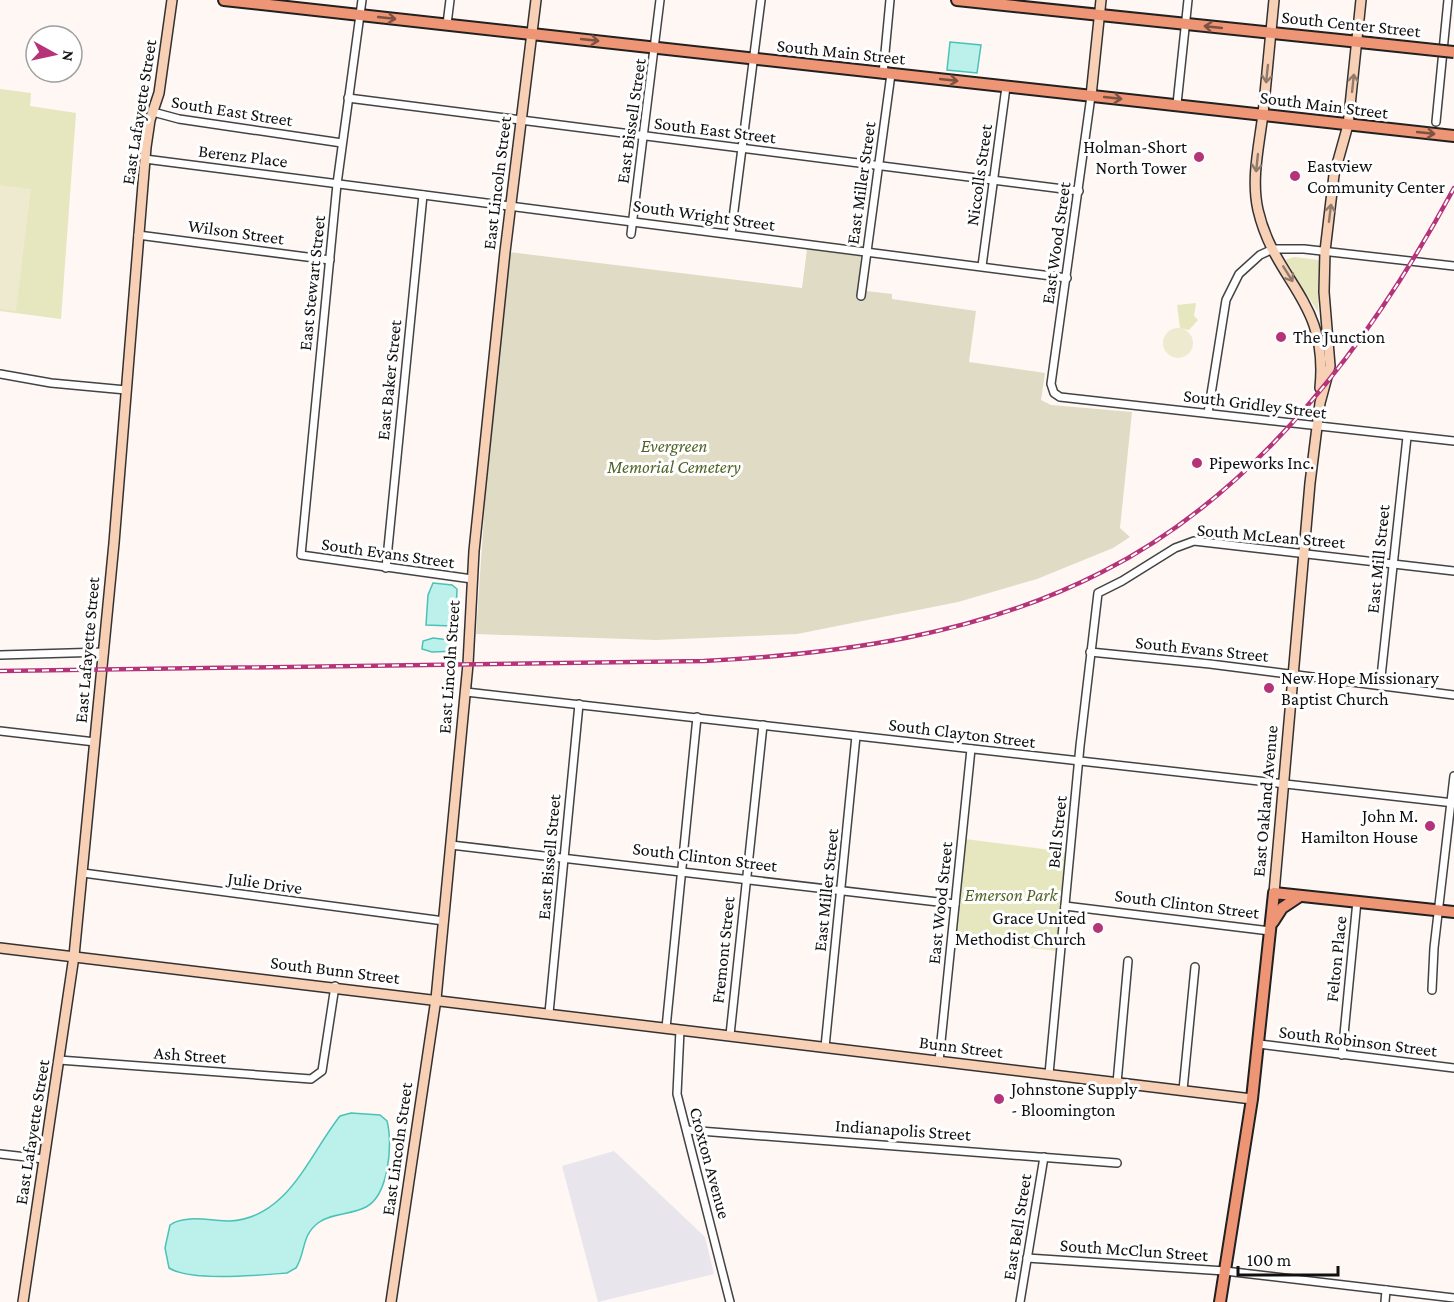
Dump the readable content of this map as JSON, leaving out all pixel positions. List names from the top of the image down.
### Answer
{
  "streets": {
    "main road": [
      "South Center Street",
      "South Main Street",
      "East Oakland Avenue",
      "South Clinton Street"
    ],
    "street": [
      "South East Street",
      "East Lafayette Street",
      "East Bissell Street",
      "Berenz Place",
      "Niccolls Street",
      "East Lincoln Street",
      "East Miller Street",
      "South Wright Street",
      "Wilson Street",
      "East Wood Street",
      "East Stewart Street",
      "East Baker Street",
      "South Gridley Street",
      "South McLean Street",
      "South Evans Street",
      "East Mill Street",
      "South Clayton Street",
      "Bell Street",
      "Julie Drive",
      "Fremont Street",
      "Felton Place",
      "South Bunn Street",
      "South Robinson Street",
      "Bunn Street",
      "Ash Street",
      "Indianapolis Street",
      "Croxton Avenue",
      "East Bell Street",
      "South McClun Street"
    ]
  },
  "crossings": [
    ["South Center Street", "East Oakland Avenue"],
    ["South Main Street", "East Bissell Street"],
    ["South Main Street", "Niccolls Street"],
    ["South Main Street", "East Lincoln Street"],
    ["South Main Street", "East Miller Street"],
    ["South Main Street", "East Wood Street"],
    ["South Main Street", "East Stewart Street"],
    ["South Main Street", "East Oakland Avenue"],
    ["South East Street", "East Lafayette Street"],
    ["South East Street", "East Bissell Street"],
    ["South East Street", "Niccolls Street"],
    ["South East Street", "East Lincoln Street"],
    ["South East Street", "East Miller Street"],
    ["South East Street", "East Wood Street"],
    ["South East Street", "East Stewart Street"],
    ["East Lafayette Street", "Berenz Place"],
    ["East Lafayette Street", "Wilson Street"],
    ["East Lafayette Street", "Julie Drive"],
    ["East Lafayette Street", "South Bunn Street"],
    ["East Lafayette Street", "Ash Street"],
    ["East Bissell Street", "South Wright Street"],
    ["East Bissell Street", "South Clayton Street"],
    ["East Bissell Street", "South Clinton Street"],
    ["East Bissell Street", "South Bunn Street"],
    ["Berenz Place", "South Wright Street"],
    ["Berenz Place", "East Stewart Street"],
    ["Niccolls Street", "South Wright Street"],
    ["East Lincoln Street", "South Wright Street"],
    ["East Lincoln Street", "South Evans Street"],
    ["East Lincoln Street", "South Clayton Street"],
    ["East Lincoln Street", "South Clinton Street"],
    ["East Lincoln Street", "Julie Drive"],
    ["East Lincoln Street", "South Bunn Street"],
    ["East Miller Street", "South Wright Street"],
    ["East Miller Street", "South Clayton Street"],
    ["East Miller Street", "South Clinton Street"],
    ["East Miller Street", "Bunn Street"],
    ["South Wright Street", "East Wood Street"],
    ["South Wright Street", "East Stewart Street"],
    ["South Wright Street", "East Baker Street"],
    ["Wilson Street", "East Stewart Street"],
    ["East Wood Street", "South Gridley Street"],
    ["East Wood Street", "South Clayton Street"],
    ["East Wood Street", "South Clinton Street"],
    ["East Wood Street", "Bunn Street"],
    ["East Stewart Street", "South Evans Street"],
    ["East Baker Street", "South Evans Street"],
    ["South Gridley Street", "East Mill Street"],
    ["South Gridley Street", "East Oakland Avenue"],
    ["South McLean Street", "East Mill Street"],
    ["South McLean Street", "East Oakland Avenue"],
    ["South McLean Street", "Bell Street"],
    ["South Evans Street", "East Mill Street"],
    ["South Evans Street", "East Oakland Avenue"],
    ["South Evans Street", "Bell Street"],
    ["South Clayton Street", "East Oakland Avenue"],
    ["South Clayton Street", "Bell Street"],
    ["South Clayton Street", "Fremont Street"],
    ["East Oakland Avenue", "South Clinton Street"],
    ["East Oakland Avenue", "South Robinson Street"],
    ["East Oakland Avenue", "Bunn Street"],
    ["East Oakland Avenue", "South McClun Street"],
    ["Bell Street", "South Clinton Street"],
    ["Bell Street", "Bunn Street"],
    ["South Clinton Street", "Fremont Street"],
    ["South Clinton Street", "Felton Place"],
    ["Fremont Street", "Bunn Street"],
    ["Felton Place", "South Robinson Street"],
    ["South Bunn Street", "Bunn Street"],
    ["South Bunn Street", "Ash Street"],
    ["Bunn Street", "Croxton Avenue"],
    ["Indianapolis Street", "Croxton Avenue"],
    ["Indianapolis Street", "East Bell Street"],
    ["East Bell Street", "South McClun Street"]
  ],
  "one_way": ["South Main Street"],
  "parks": ["Evergreen Memorial Cemetery", "Emerson Park"],
  "places": [
    "Holman-Short North Tower",
    "Eastview Community Center",
    "The Junction",
    "Pipeworks Inc.",
    "New Hope Missionary Baptist Church",
    "John M. Hamilton House",
    "Grace United Methodist Church",
    "Johnstone Supply - Bloomington"
  ],
  "scale_bar": "100 m",
  "north": "right"
}
